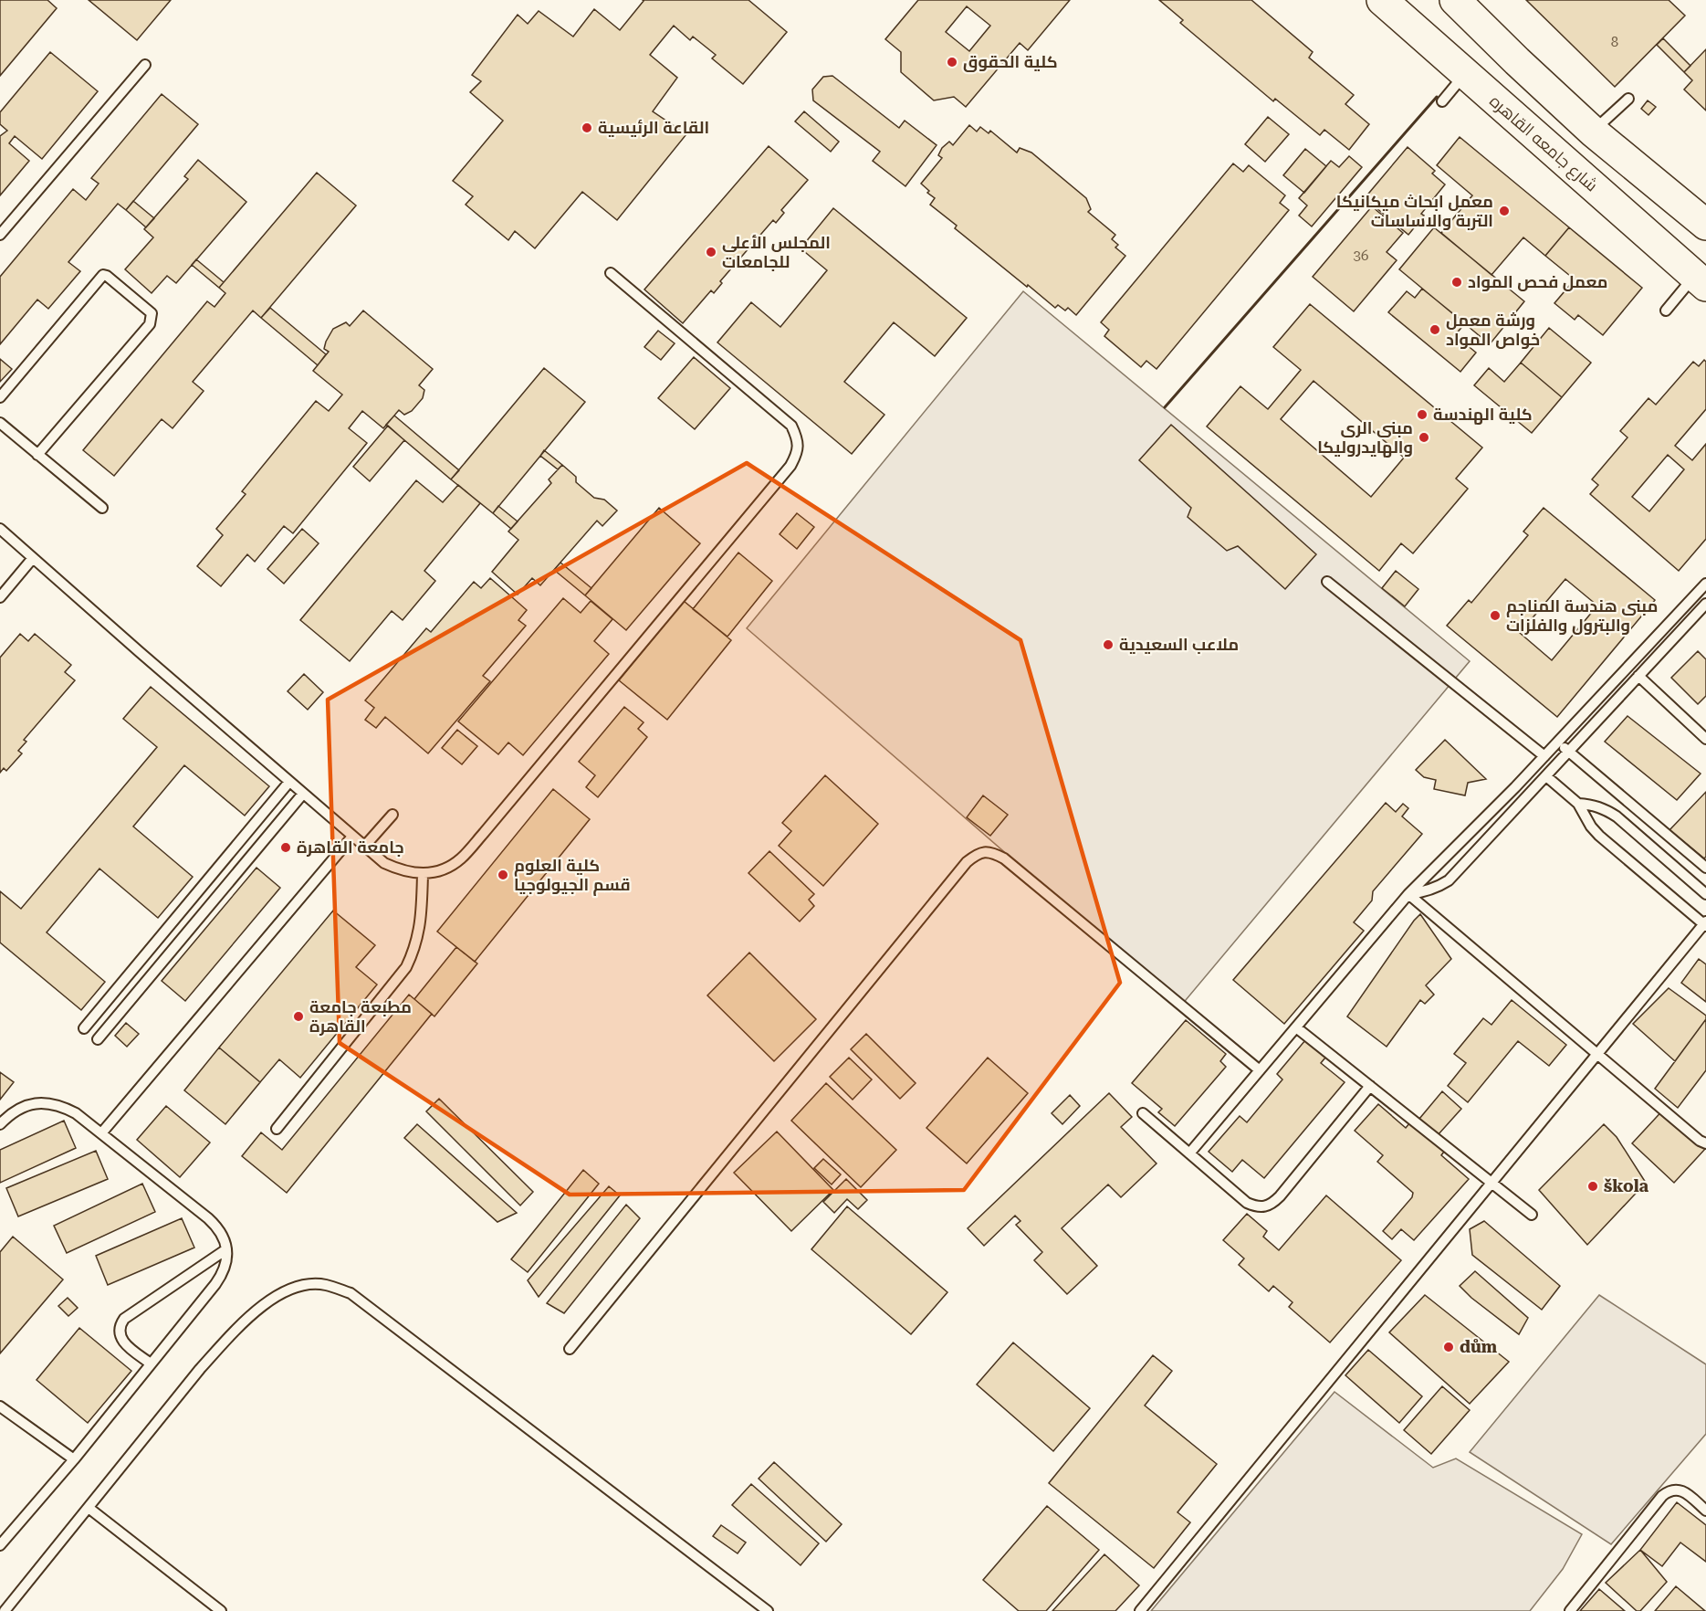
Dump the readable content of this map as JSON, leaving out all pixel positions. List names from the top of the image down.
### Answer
{
  "streets": {
    "main road": ["شارع جامعه القاهره"]
  },
  "places": [
    "كلية الحقوق",
    "القاعة الرئيسية",
    "معمل ابحاث ميكانيكا التربة والاساسات",
    "المجلس الأعلى للجامعات",
    "معمل فحص المواد",
    "ورشة معمل خواص المواد",
    "كلية الهندسة",
    "مبنى الرى والهايدروليكا",
    "مبنى هندسة المناجم والبترول والفلزات",
    "ملاعب السعيدية",
    "جامعة القاهرة",
    "كلية العلوم قسم الجيولوجيا",
    "مطبعة جامعة القاهرة",
    "škola",
    "dům"
  ],
  "house_numbers": ["8", "36"]
}
